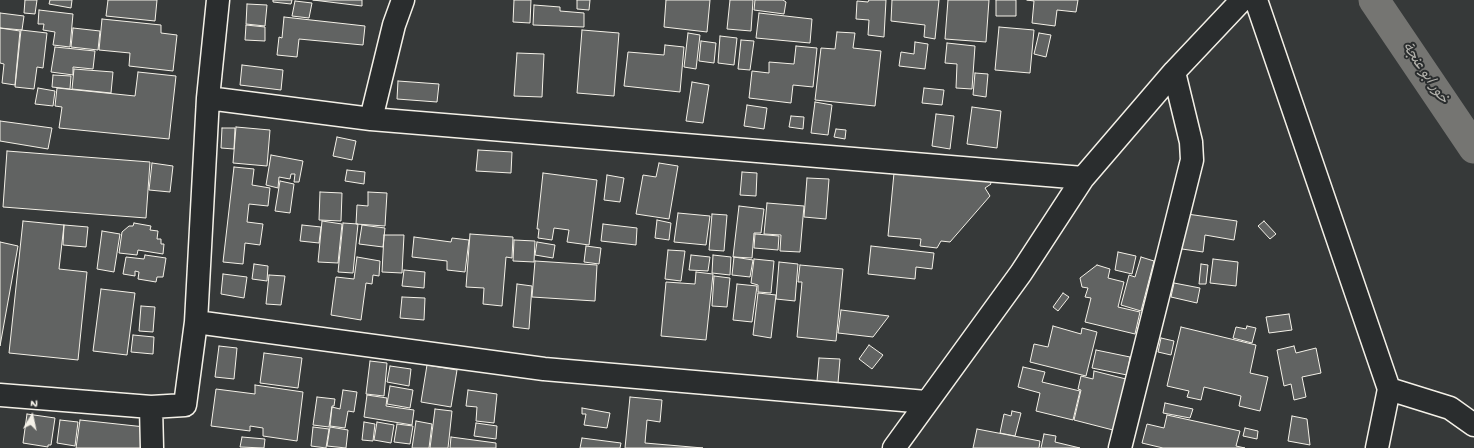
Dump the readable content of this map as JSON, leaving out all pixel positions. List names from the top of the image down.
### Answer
{
  "water": ["خور ابو عنجة"],
  "north": "top"
}
